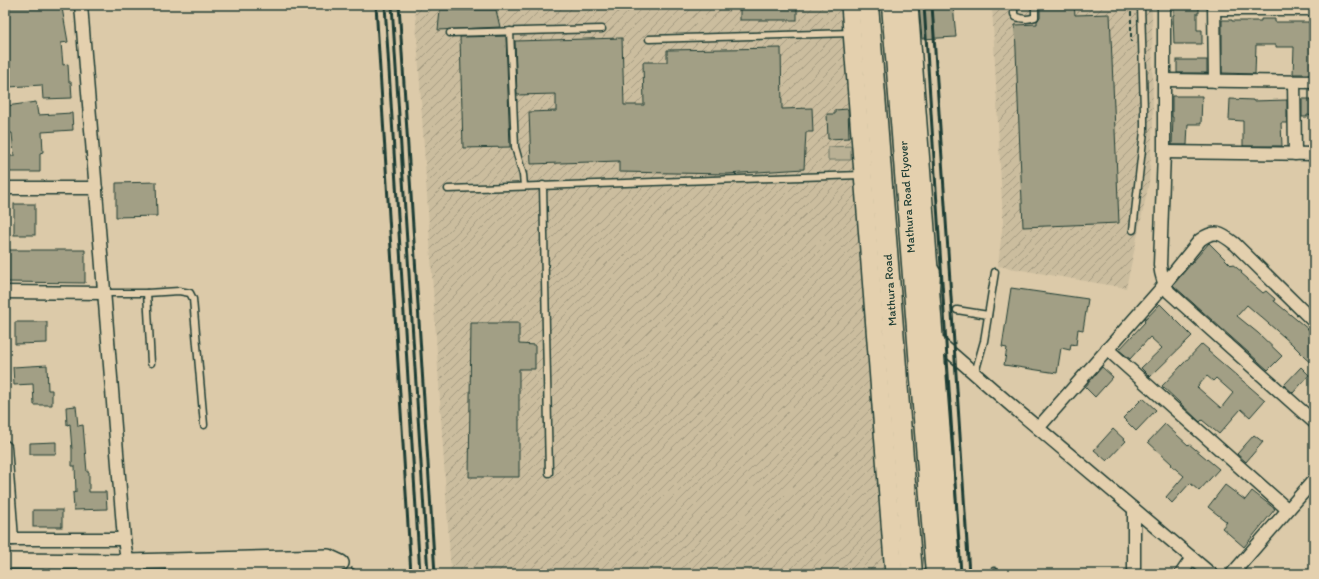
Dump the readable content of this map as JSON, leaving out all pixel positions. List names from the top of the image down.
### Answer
{
  "streets": {
    "highway": ["Mathura Road Flyover", "Mathura Road"]
  }
}
